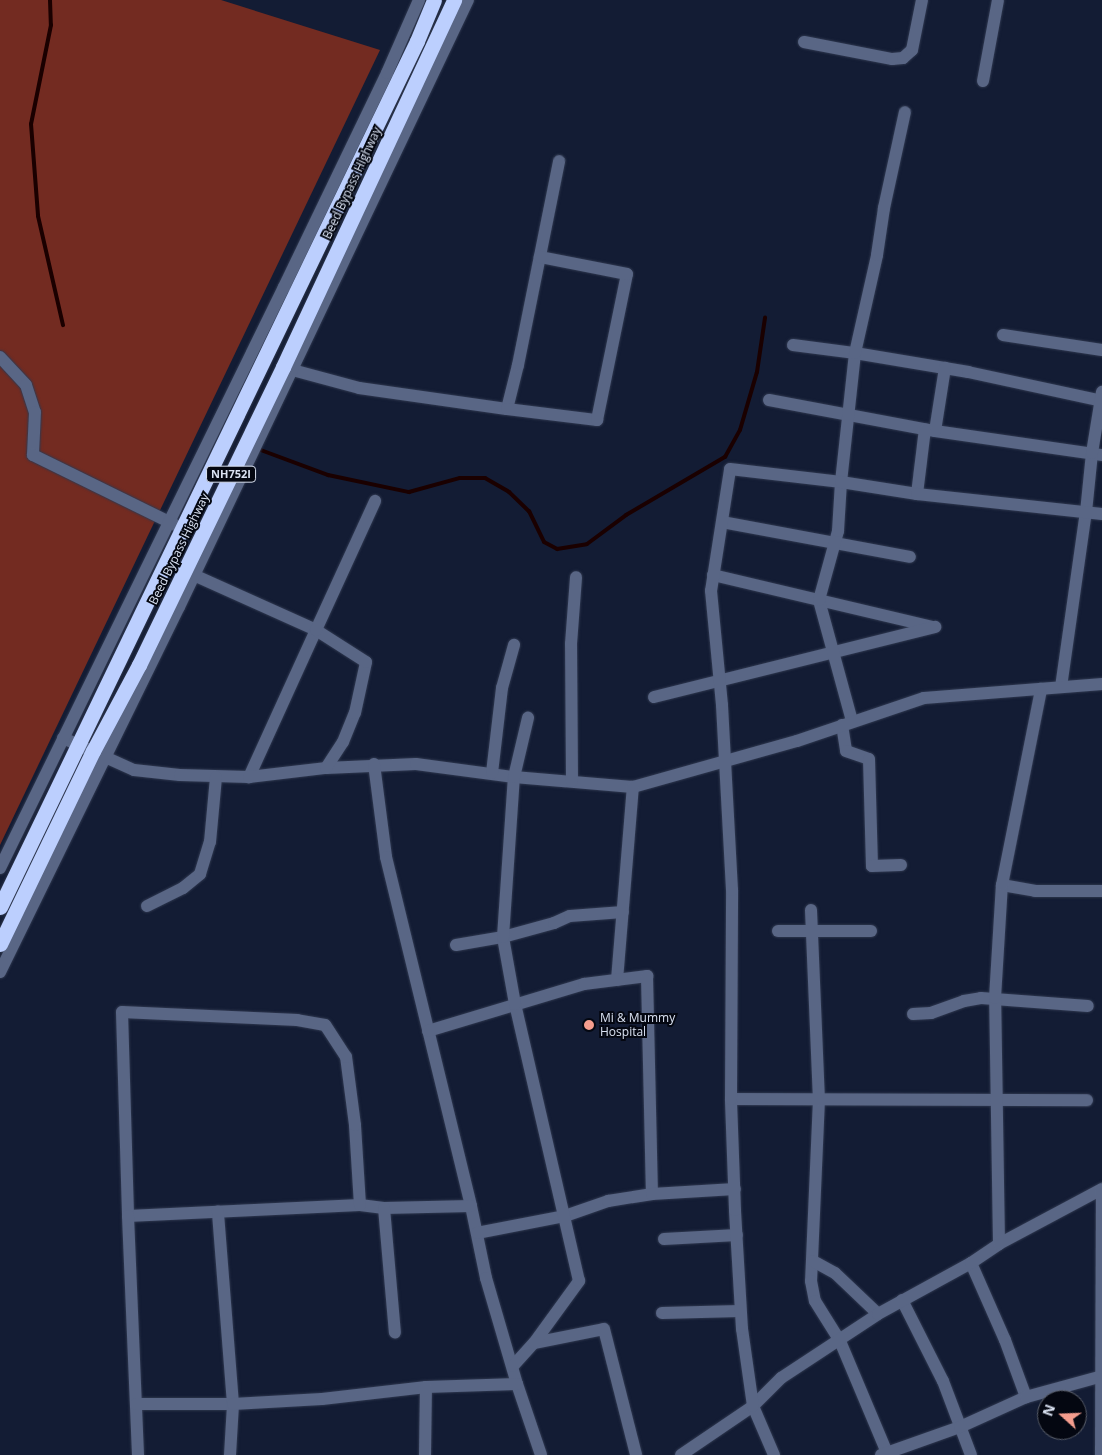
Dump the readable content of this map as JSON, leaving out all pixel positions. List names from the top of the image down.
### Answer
{
  "streets": {
    "highway": ["Beed Bypass Highway", "NH752I"]
  },
  "places": ["Mi & Mummy Hospital"],
  "north": "left"
}
